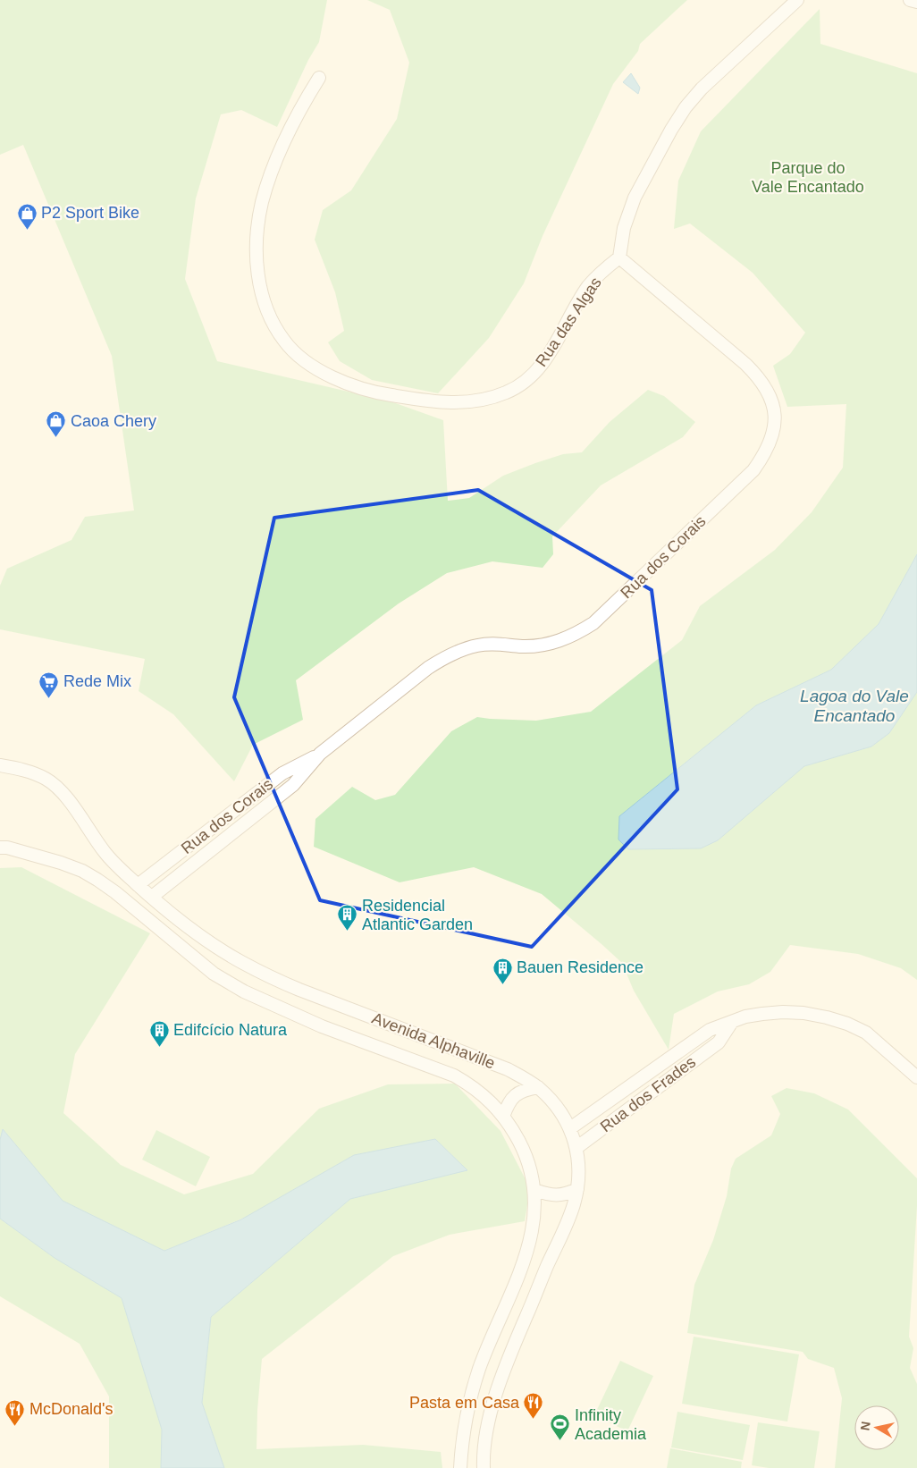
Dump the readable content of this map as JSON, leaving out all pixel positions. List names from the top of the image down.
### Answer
{
  "streets": {
    "street": [
      "Rua das Algas",
      "Rua dos Corais",
      "Avenida Alphaville",
      "Rua dos Frades"
    ]
  },
  "crossings": [
    ["Rua das Algas", "Rua dos Corais"],
    ["Rua dos Corais", "Avenida Alphaville"],
    ["Avenida Alphaville", "Rua dos Frades"]
  ],
  "water": ["Lagoa do Vale Encantado"],
  "parks": ["Parque do Vale Encantado"],
  "places": {
    "shop": ["P2 Sport Bike", "Caoa Chery"],
    "supermarket": ["Rede Mix"],
    "building": ["Residencial Atlantic Garden", "Bauen Residence", "Edifcício Natura"],
    "restaurant": ["Pasta em Casa", "McDonald's"],
    "sports": ["Infinity Academia"]
  },
  "north": "left"
}
